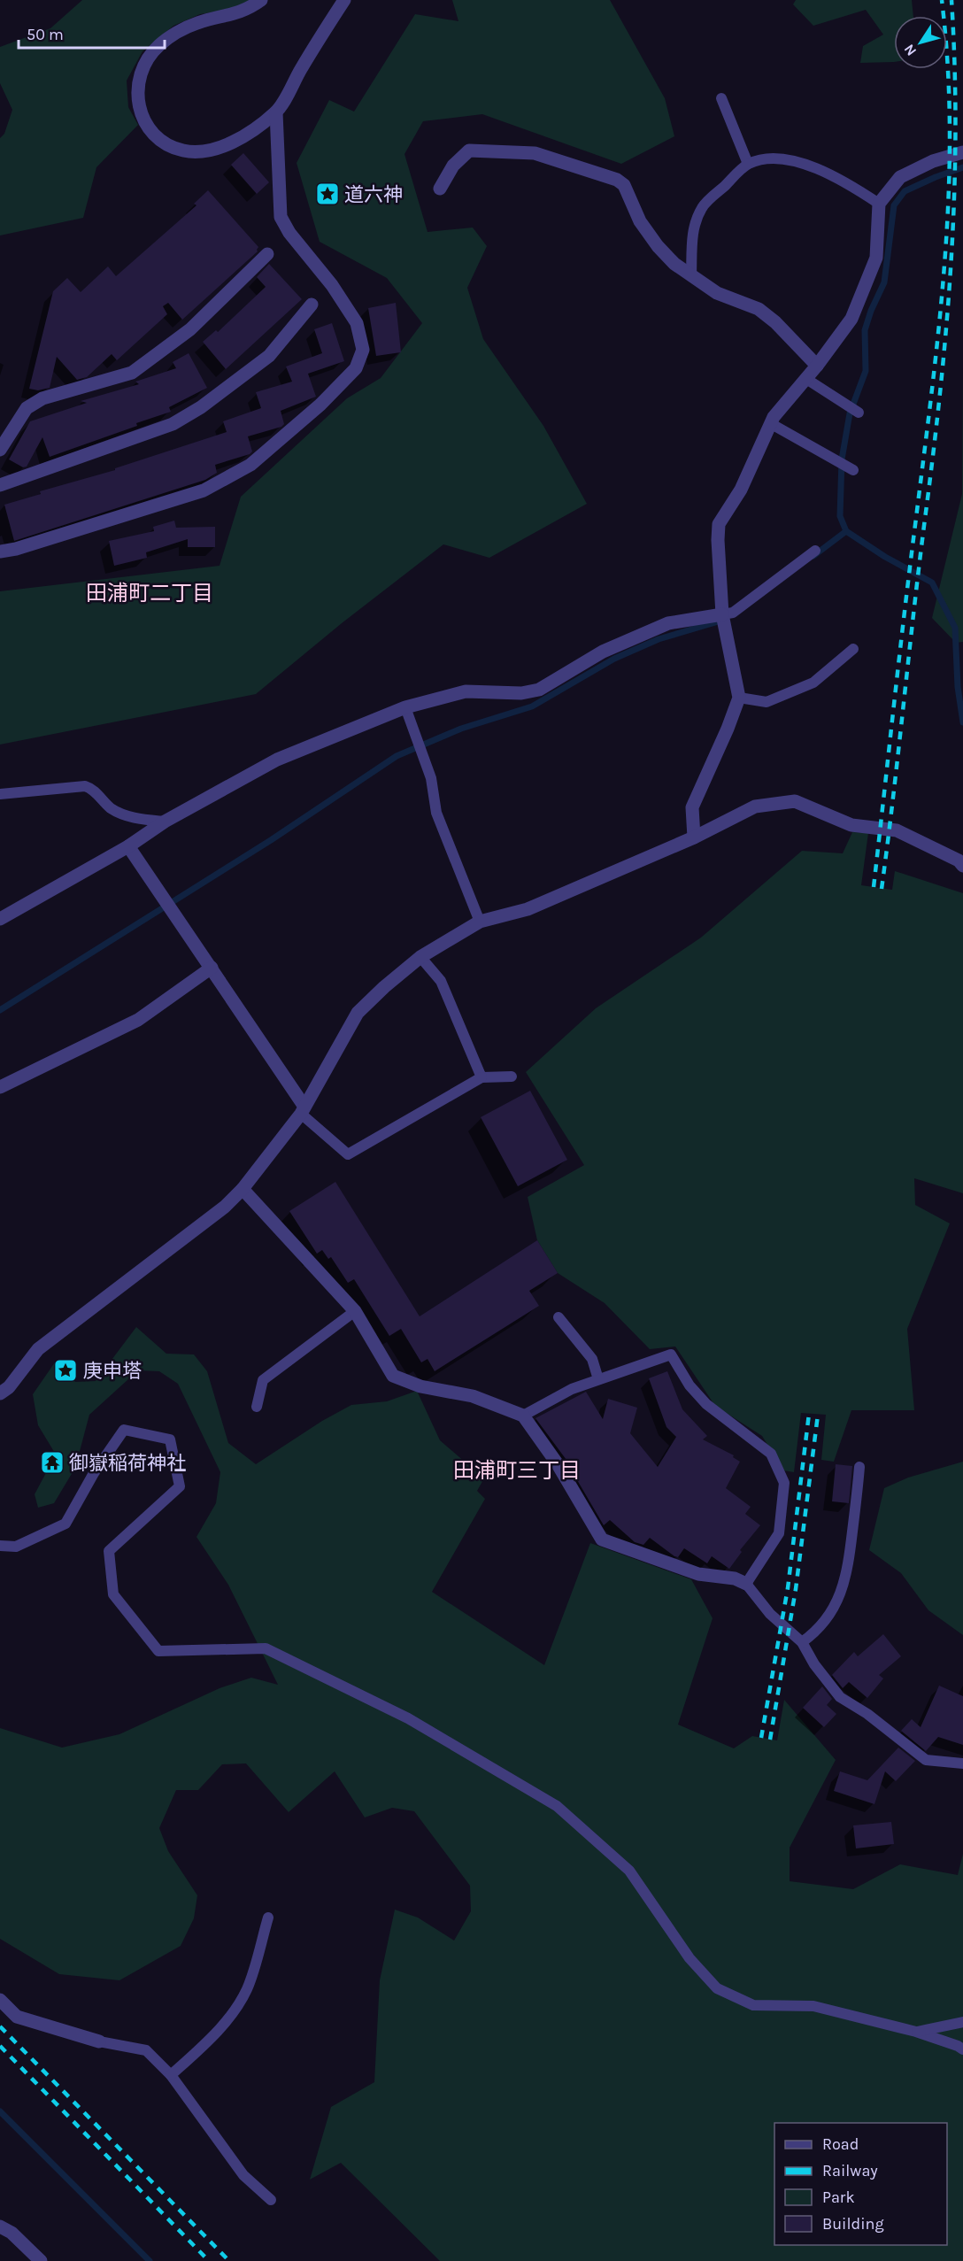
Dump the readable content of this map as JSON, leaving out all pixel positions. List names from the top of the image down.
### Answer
{
  "districts": ["田浦町二丁目", "田浦町三丁目"],
  "places": {
    "place": ["道六神", "庚申塔"],
    "temple": ["御嶽稲荷神社"]
  },
  "legend": [
    "Road",
    "Railway",
    "Park",
    "Building"
  ],
  "scale_bar": "50 m",
  "north": "bottom left"
}
